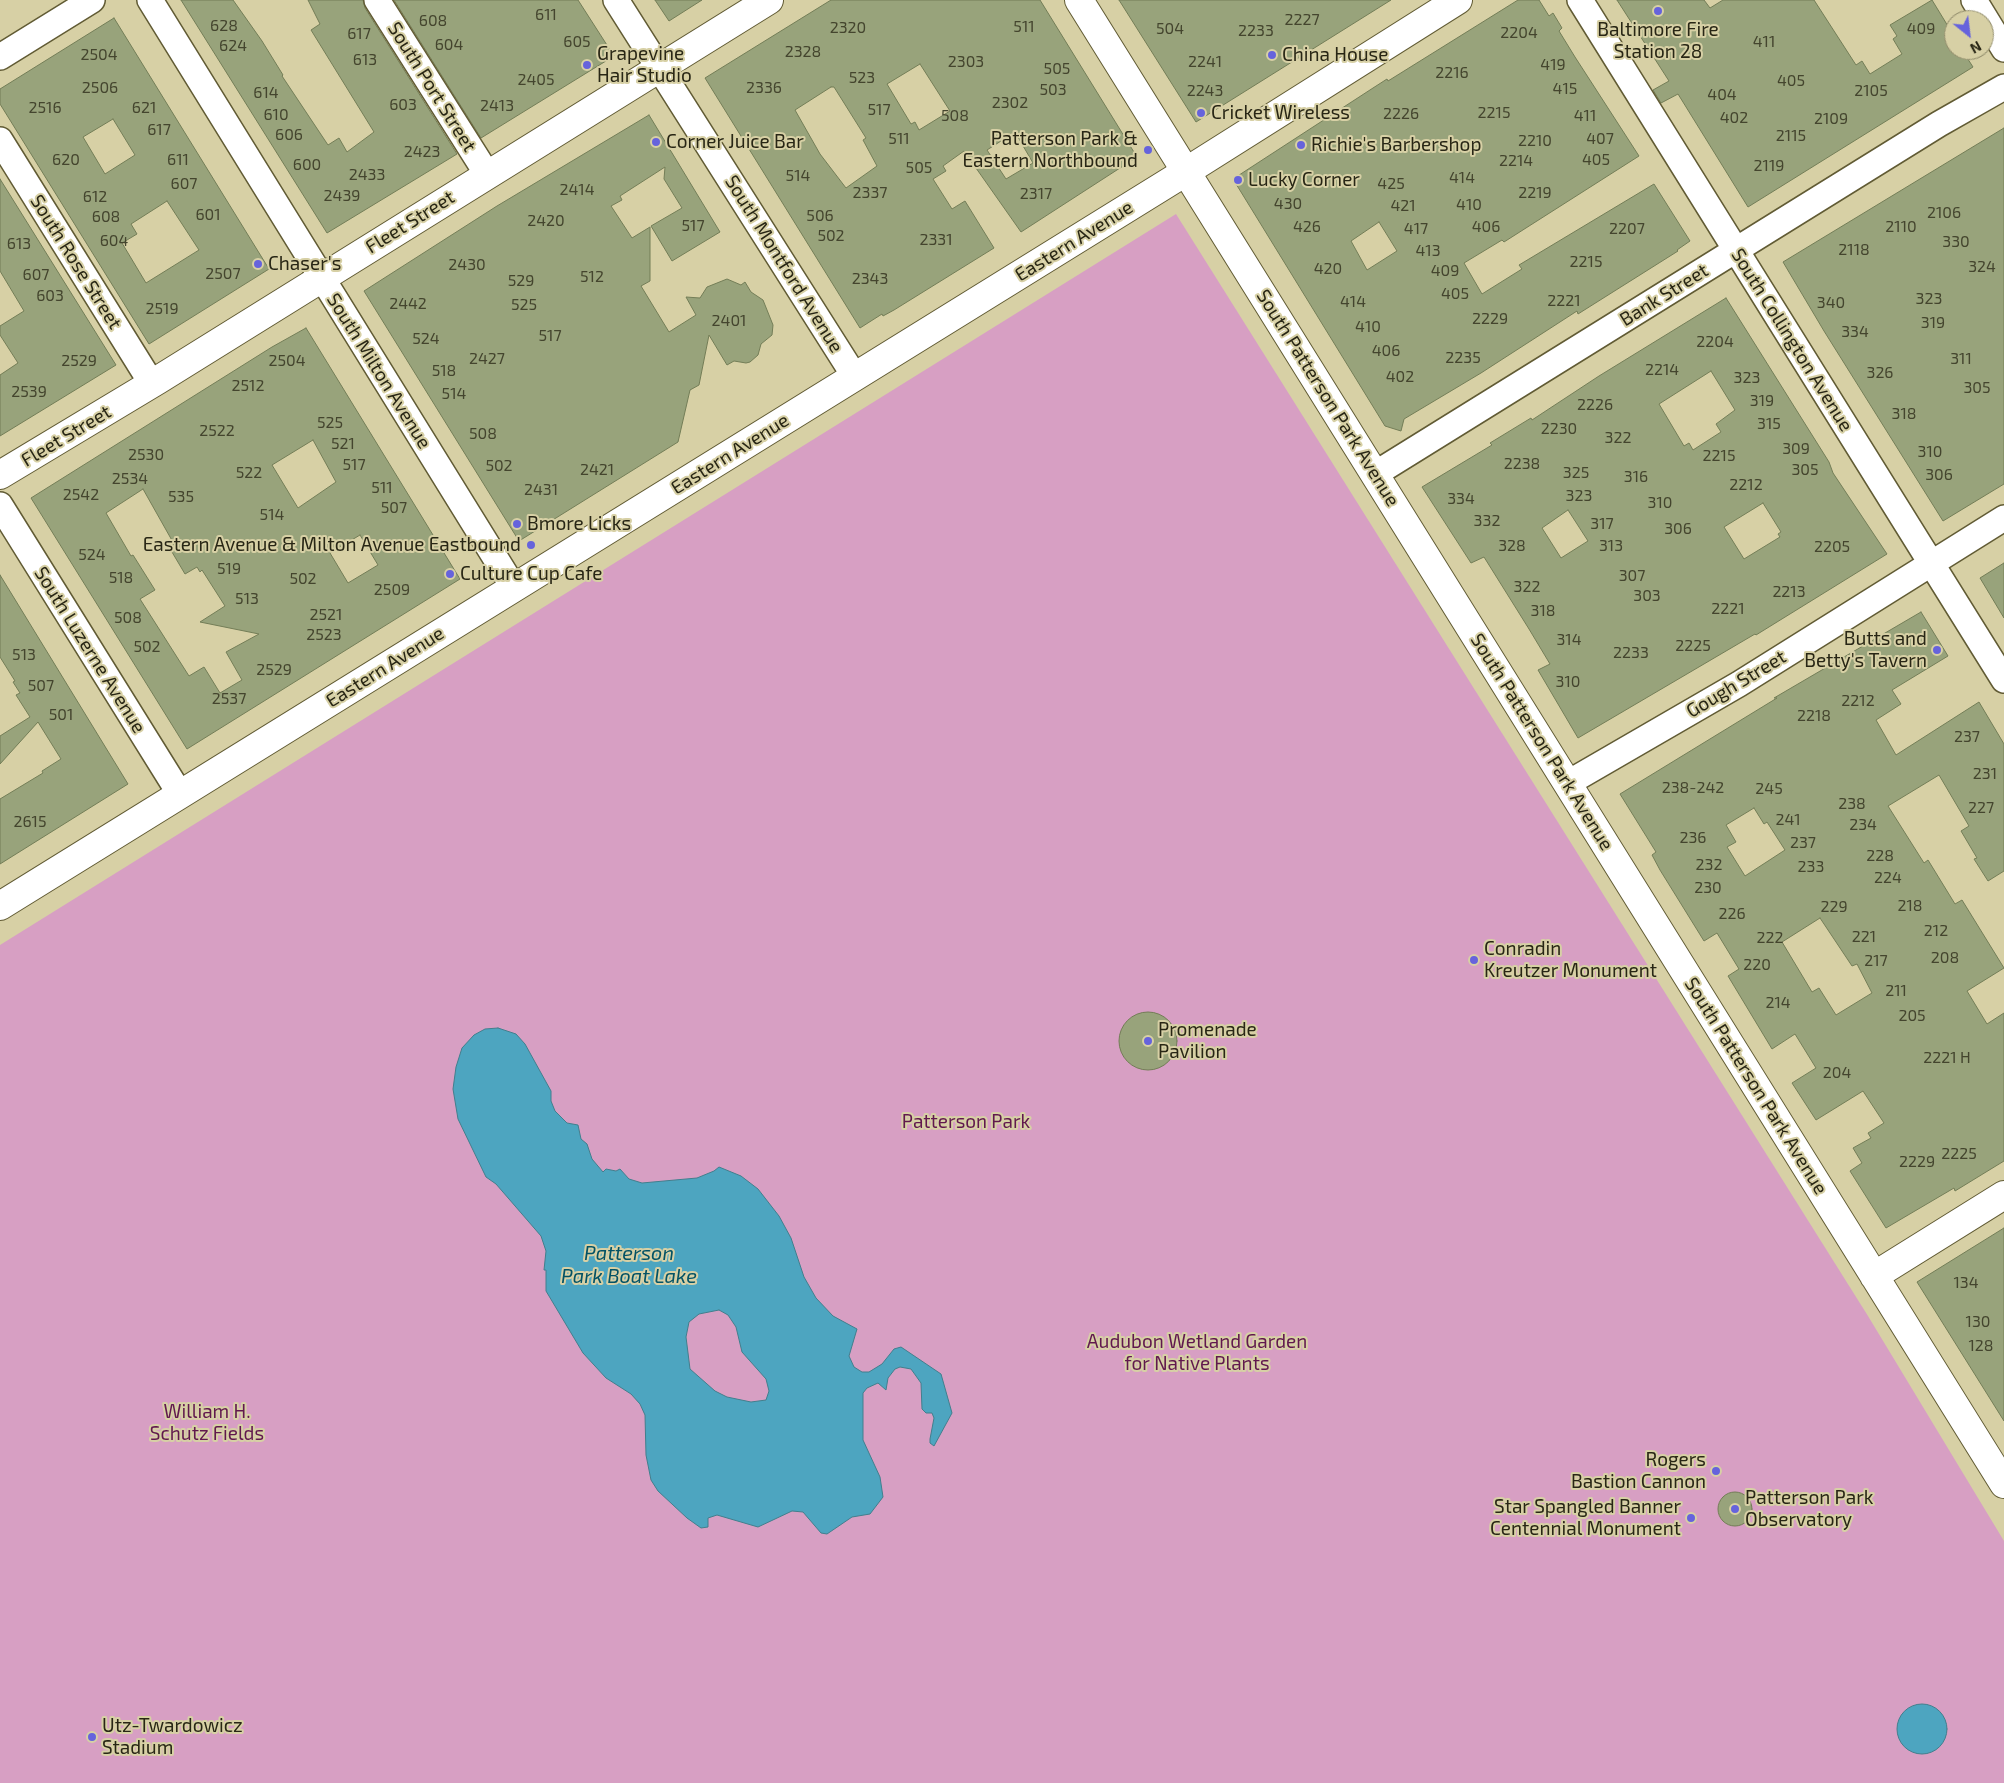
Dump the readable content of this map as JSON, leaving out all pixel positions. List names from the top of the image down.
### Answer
{
  "streets": {
    "street": [
      "South Port Street",
      "Fleet Street",
      "Eastern Avenue",
      "South Rose Street",
      "South Montford Avenue",
      "Bank Street",
      "South Collington Avenue",
      "South Milton Avenue",
      "South Patterson Park Avenue",
      "South Luzerne Avenue",
      "Gough Street"
    ]
  },
  "crossings": [
    ["South Port Street", "Fleet Street"],
    ["Fleet Street", "South Rose Street"],
    ["Fleet Street", "South Montford Avenue"],
    ["Fleet Street", "South Milton Avenue"],
    ["Eastern Avenue", "South Montford Avenue"],
    ["Eastern Avenue", "South Milton Avenue"],
    ["Eastern Avenue", "South Patterson Park Avenue"],
    ["Eastern Avenue", "South Luzerne Avenue"],
    ["Bank Street", "South Collington Avenue"],
    ["Bank Street", "South Patterson Park Avenue"],
    ["South Collington Avenue", "Gough Street"],
    ["South Patterson Park Avenue", "Gough Street"]
  ],
  "water": ["Patterson Park Boat Lake"],
  "parks": ["Patterson Park", "Audubon Wetland Garden for Native Plants", "William H. Schutz Fields"],
  "places": [
    "Baltimore Fire Station 28",
    "China House",
    "Grapevine Hair Studio",
    "Cricket Wireless",
    "Corner Juice Bar",
    "Richie's Barbershop",
    "Patterson Park & Eastern Northbound",
    "Lucky Corner",
    "Chaser's",
    "Bmore Licks",
    "Eastern Avenue & Milton Avenue Eastbound",
    "Culture Cup Cafe",
    "Butts and Betty's Tavern",
    "Conradin Kreutzer Monument",
    "Promenade Pavilion",
    "Rogers Bastion Cannon",
    "Patterson Park Observatory",
    "Star Spangled Banner Centennial Monument",
    "Utz-Twardowicz Stadium"
  ],
  "house_numbers": [
    "611",
    "2227",
    "608",
    "628",
    "511",
    "2320",
    "504",
    "409",
    "2233",
    "2204",
    "617",
    "605",
    "411",
    "604",
    "624",
    "2328",
    "2504",
    "613",
    "2303",
    "2241",
    "419",
    "505",
    "2216",
    "523",
    "2405",
    "405",
    "2506",
    "2336",
    "415",
    "503",
    "2243",
    "2105",
    "614",
    "404",
    "2302",
    "603",
    "2413",
    "2516",
    "621",
    "517",
    "2215",
    "2226",
    "610",
    "508",
    "411",
    "402",
    "2109",
    "617",
    "606",
    "2115",
    "511",
    "407",
    "2210",
    "2423",
    "620",
    "611",
    "405",
    "2214",
    "600",
    "2119",
    "505",
    "2433",
    "514",
    "414",
    "607",
    "425",
    "2414",
    "2337",
    "2219",
    "2317",
    "2439",
    "612",
    "430",
    "410",
    "421",
    "2106",
    "601",
    "506",
    "608",
    "2420",
    "517",
    "426",
    "406",
    "2110",
    "417",
    "2207",
    "502",
    "2331",
    "604",
    "330",
    "613",
    "2118",
    "413",
    "2215",
    "2430",
    "324",
    "420",
    "409",
    "2507",
    "607",
    "512",
    "2343",
    "529",
    "405",
    "603",
    "323",
    "2221",
    "414",
    "340",
    "2442",
    "525",
    "2519",
    "2229",
    "2401",
    "319",
    "410",
    "334",
    "517",
    "524",
    "2204",
    "406",
    "2235",
    "2427",
    "311",
    "2529",
    "2504",
    "2214",
    "518",
    "326",
    "402",
    "323",
    "2512",
    "305",
    "2539",
    "514",
    "319",
    "2226",
    "318",
    "525",
    "315",
    "2230",
    "2522",
    "508",
    "322",
    "521",
    "309",
    "310",
    "2530",
    "2215",
    "2238",
    "517",
    "502",
    "2421",
    "305",
    "522",
    "325",
    "306",
    "316",
    "2534",
    "2212",
    "511",
    "2431",
    "2542",
    "323",
    "535",
    "334",
    "310",
    "507",
    "514",
    "332",
    "317",
    "306",
    "328",
    "313",
    "2205",
    "524",
    "519",
    "307",
    "518",
    "502",
    "322",
    "2509",
    "2213",
    "303",
    "513",
    "2221",
    "318",
    "2521",
    "508",
    "2523",
    "314",
    "2225",
    "502",
    "2233",
    "513",
    "2529",
    "310",
    "507",
    "2537",
    "2212",
    "501",
    "2218",
    "237",
    "231",
    "238-242",
    "245",
    "238",
    "227",
    "241",
    "2615",
    "234",
    "236",
    "237",
    "228",
    "232",
    "233",
    "224",
    "230",
    "218",
    "229",
    "226",
    "212",
    "221",
    "222",
    "208",
    "217",
    "220",
    "211",
    "214",
    "205",
    "2221 H",
    "204",
    "2225",
    "2229",
    "134",
    "130",
    "128"
  ],
  "north": "bottom right"
}
